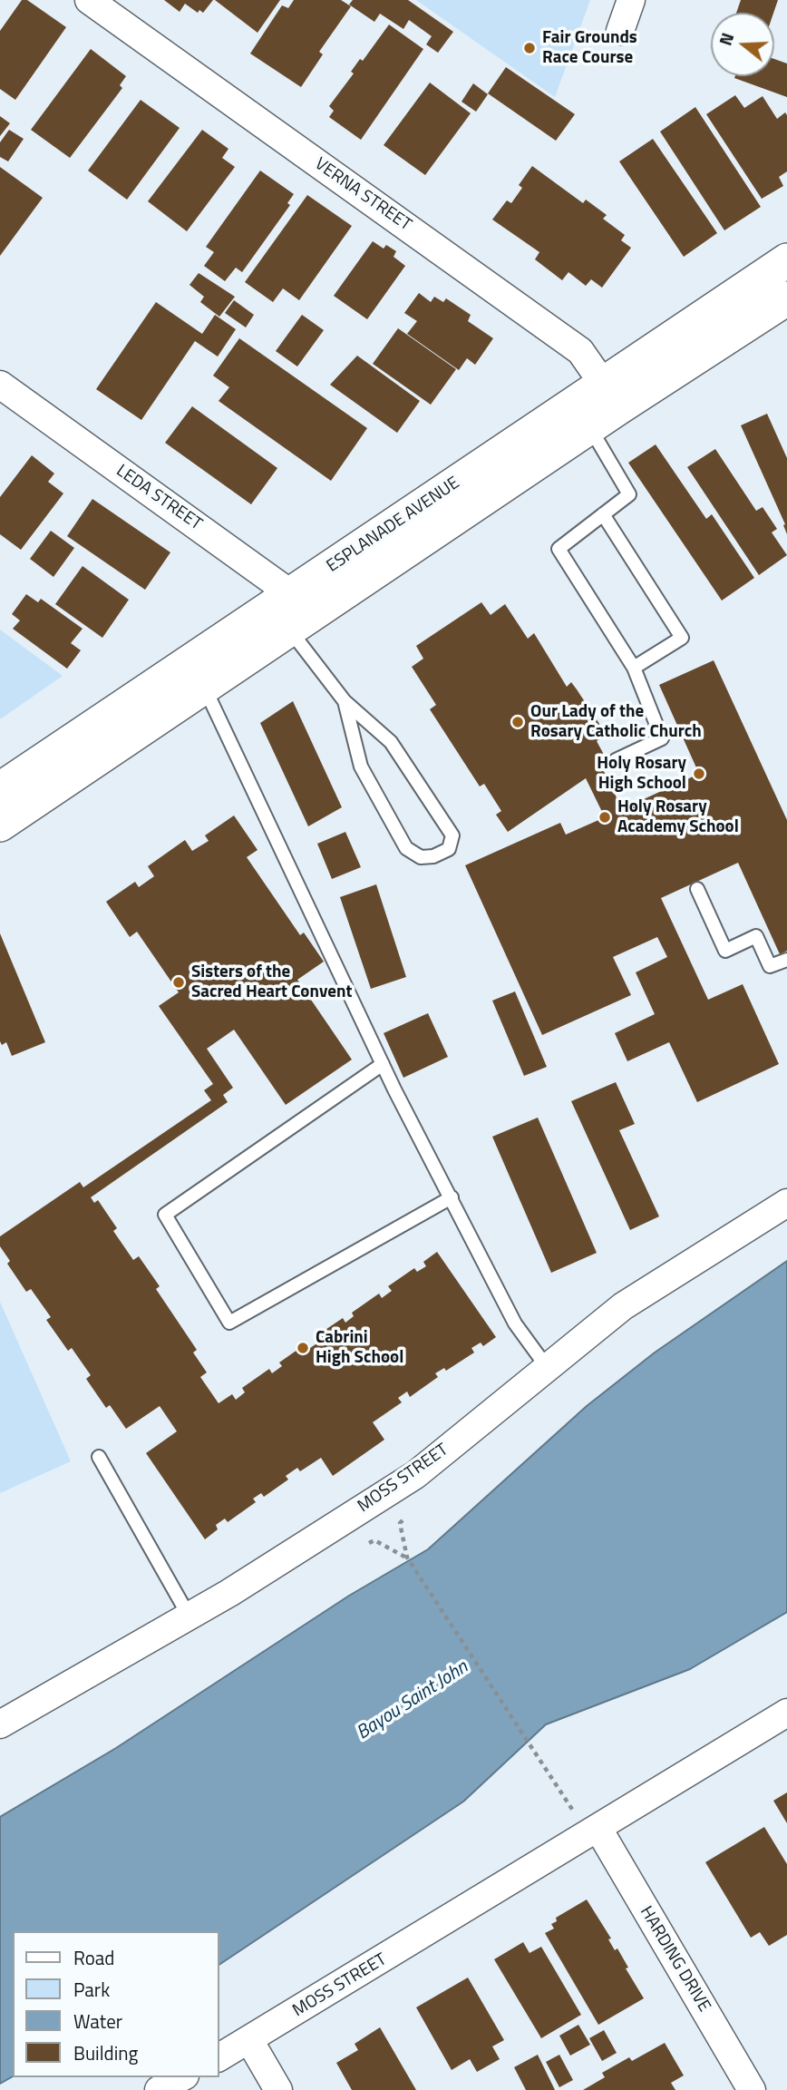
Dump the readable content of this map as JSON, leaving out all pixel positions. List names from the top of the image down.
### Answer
{
  "streets": {
    "street": [
      "VERNA STREET",
      "LEDA STREET",
      "ESPLANADE AVENUE",
      "MOSS STREET",
      "HARDING DRIVE"
    ]
  },
  "crossings": [
    ["VERNA STREET", "ESPLANADE AVENUE"],
    ["LEDA STREET", "ESPLANADE AVENUE"],
    ["MOSS STREET", "HARDING DRIVE"]
  ],
  "water": ["Bayou Saint John"],
  "places": [
    "Fair Grounds Race Course",
    "Our Lady of the Rosary Catholic Church",
    "Holy Rosary High School",
    "Holy Rosary Academy School",
    "Sisters of the Sacred Heart Convent",
    "Cabrini High School"
  ],
  "legend": [
    "Road",
    "Park",
    "Water",
    "Building"
  ],
  "north": "left"
}
